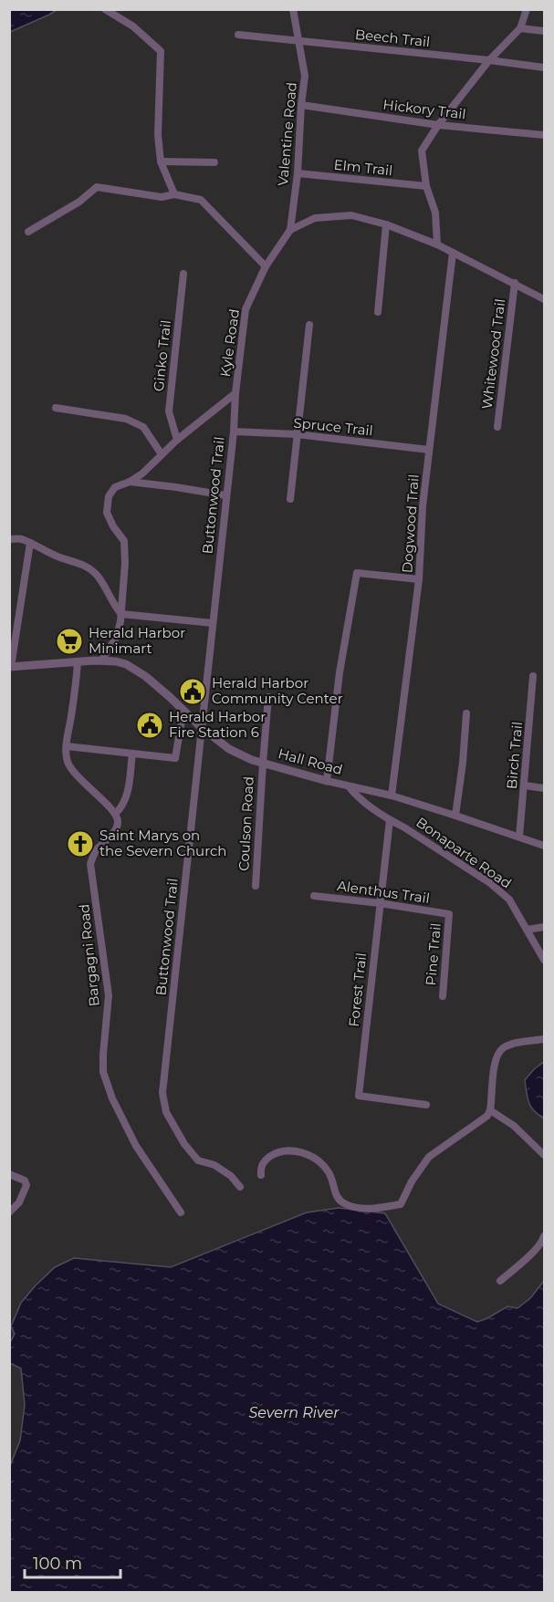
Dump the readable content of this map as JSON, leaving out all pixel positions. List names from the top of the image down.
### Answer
{
  "streets": {
    "street": [
      "Beech Trail",
      "Hickory Trail",
      "Valentine Road",
      "Elm Trail",
      "Kyle Road",
      "Whitewood Trail",
      "Ginko Trail",
      "Spruce Trail",
      "Buttonwood Trail",
      "Dogwood Trail",
      "Birch Trail",
      "Hall Road",
      "Coulson Road",
      "Bonaparte Road",
      "Alenthus Trail",
      "Pine Trail",
      "Bargagni Road",
      "Forest Trail"
    ]
  },
  "crossings": [
    ["Beech Trail", "Valentine Road"],
    ["Hickory Trail", "Valentine Road"],
    ["Valentine Road", "Elm Trail"],
    ["Valentine Road", "Kyle Road"],
    ["Kyle Road", "Ginko Trail"],
    ["Kyle Road", "Buttonwood Trail"],
    ["Spruce Trail", "Buttonwood Trail"],
    ["Spruce Trail", "Dogwood Trail"],
    ["Buttonwood Trail", "Hall Road"],
    ["Dogwood Trail", "Hall Road"],
    ["Birch Trail", "Hall Road"],
    ["Hall Road", "Coulson Road"],
    ["Hall Road", "Bonaparte Road"],
    ["Bonaparte Road", "Forest Trail"],
    ["Alenthus Trail", "Pine Trail"],
    ["Alenthus Trail", "Forest Trail"]
  ],
  "water": ["Severn River"],
  "places": {
    "supermarket": ["Herald Harbor Minimart"],
    "public building": ["Herald Harbor Community Center", "Herald Harbor Fire Station 6"],
    "church": ["Saint Marys on the Severn Church"]
  },
  "scale_bar": "100 m"
}
